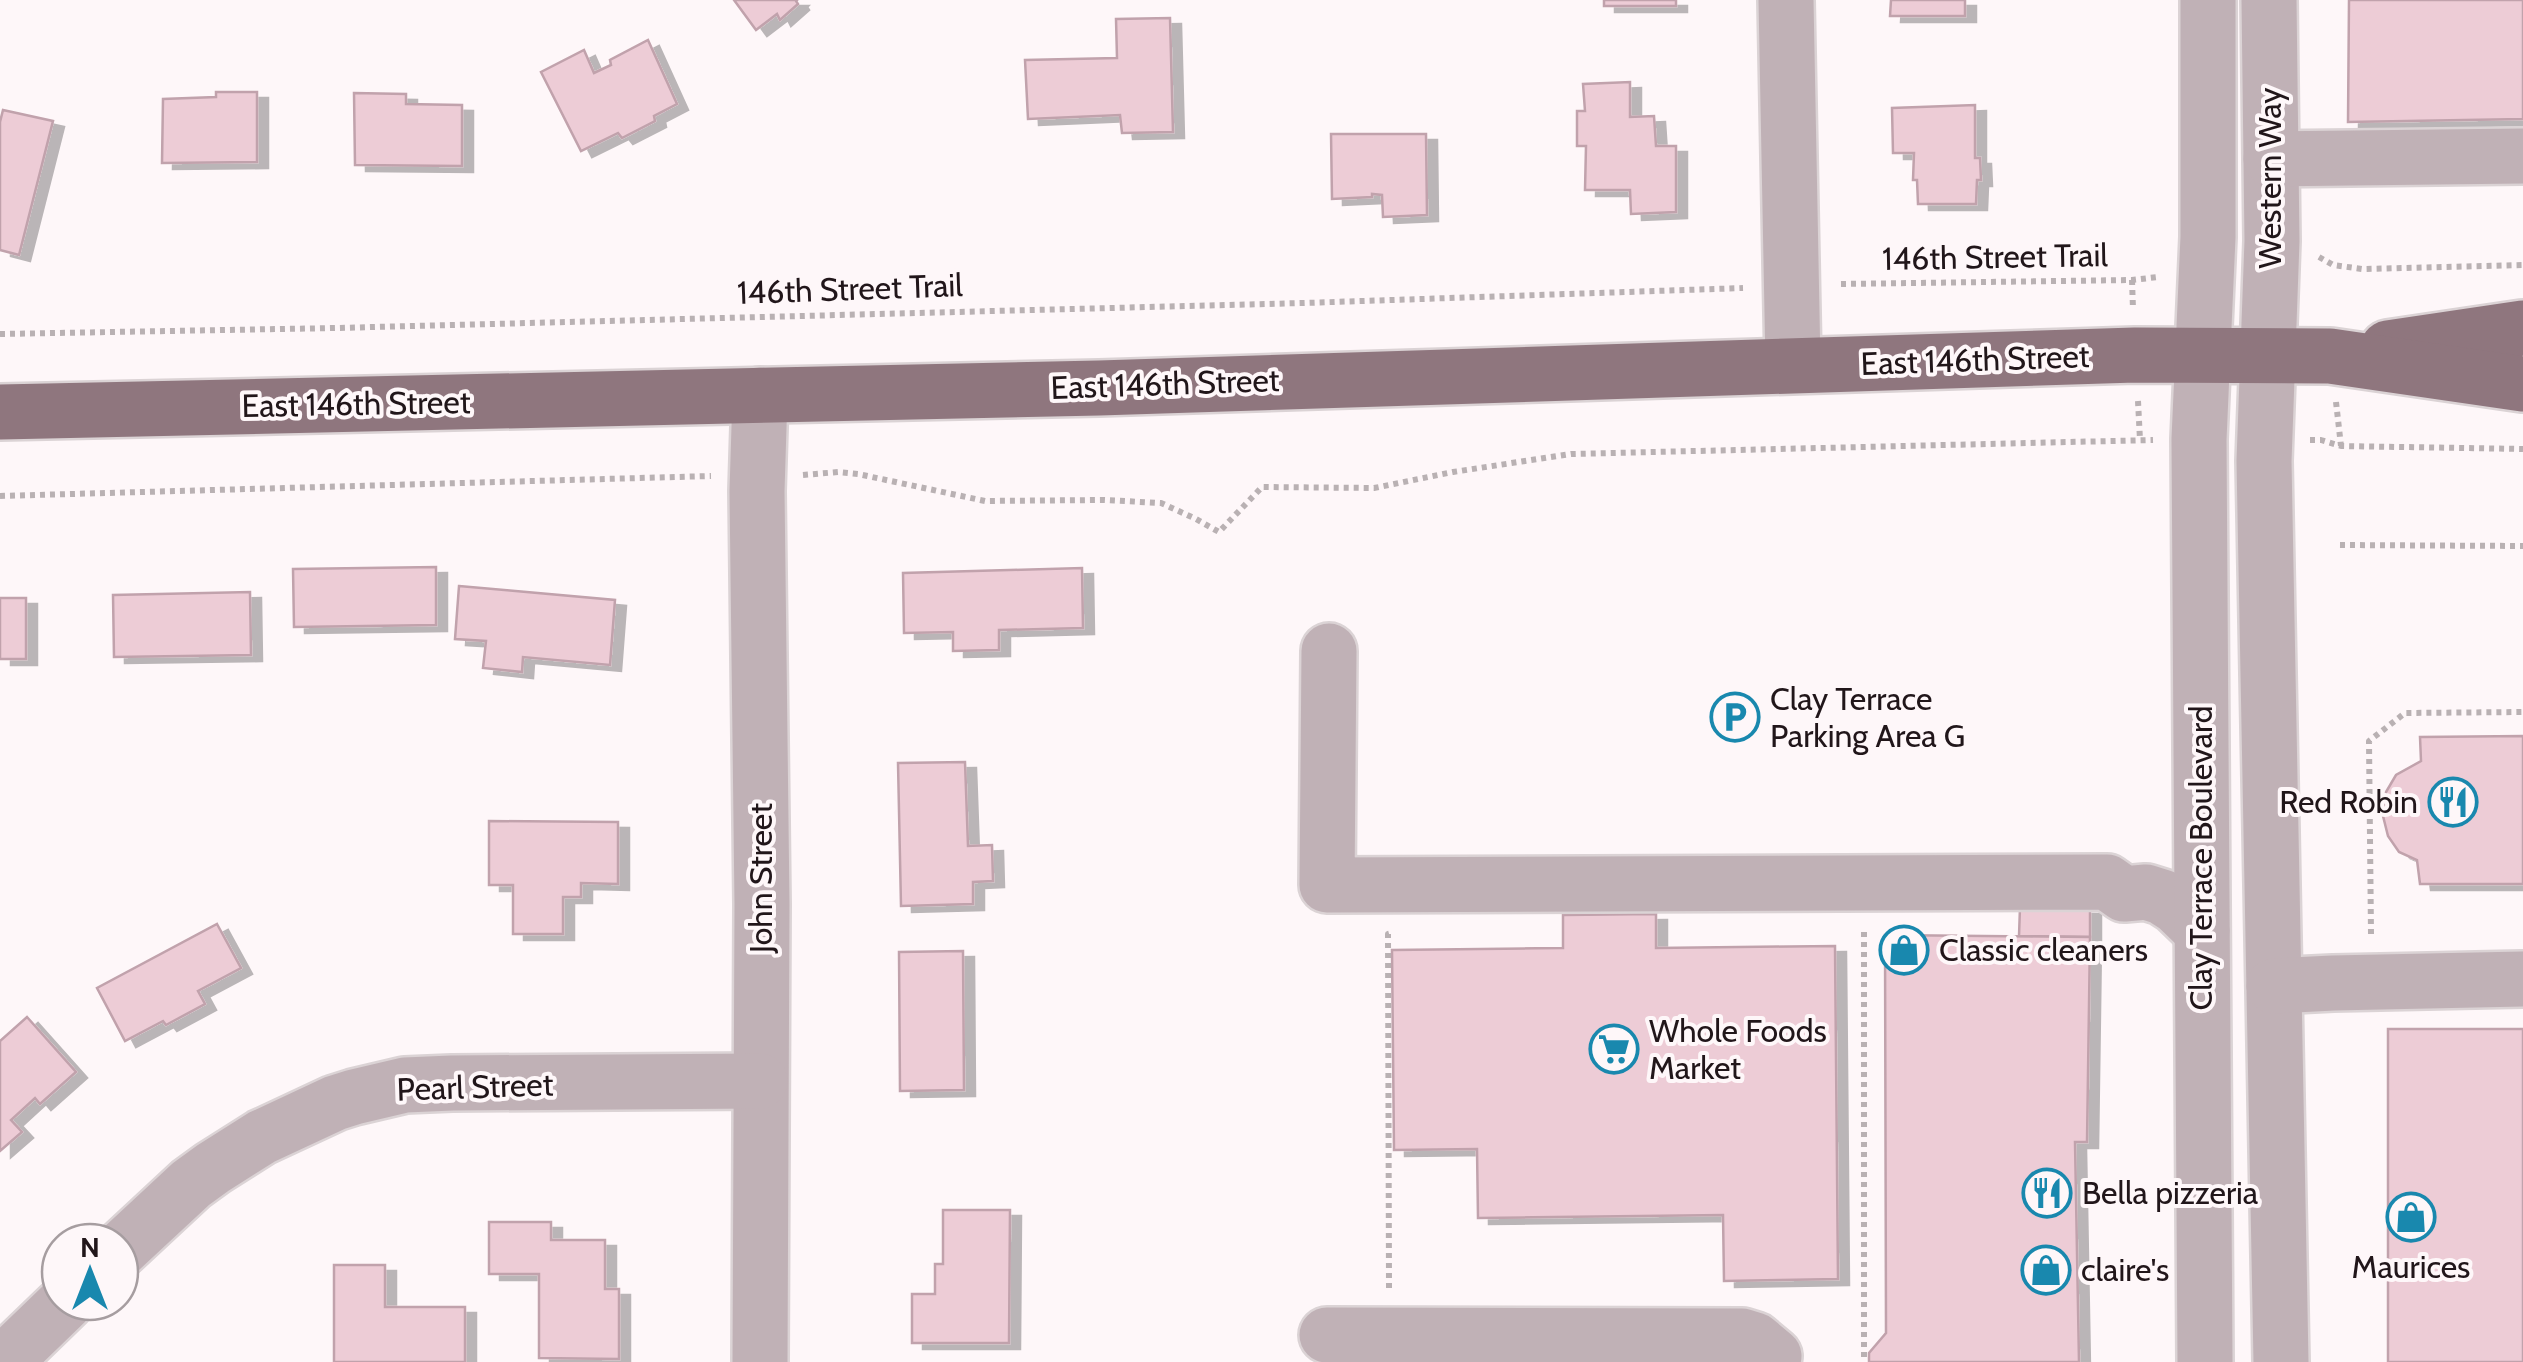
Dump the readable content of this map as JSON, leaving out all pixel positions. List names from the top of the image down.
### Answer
{
  "streets": {
    "main road": ["East 146th Street"],
    "street": [
      "Western Way",
      "Clay Terrace Boulevard",
      "John Street",
      "Pearl Street"
    ],
    "path": ["146th Street Trail"]
  },
  "crossings": [
    ["Western Way", "East 146th Street"],
    ["Western Way", "Clay Terrace Boulevard"],
    ["East 146th Street", "Clay Terrace Boulevard"],
    ["East 146th Street", "John Street"],
    ["John Street", "Pearl Street"]
  ],
  "places": {
    "parking": ["Clay Terrace Parking Area G"],
    "restaurant": ["Red Robin", "Bella pizzeria"],
    "shop": ["Classic cleaners", "Maurices", "claire's"],
    "supermarket": ["Whole Foods Market"]
  },
  "north": "top"
}
